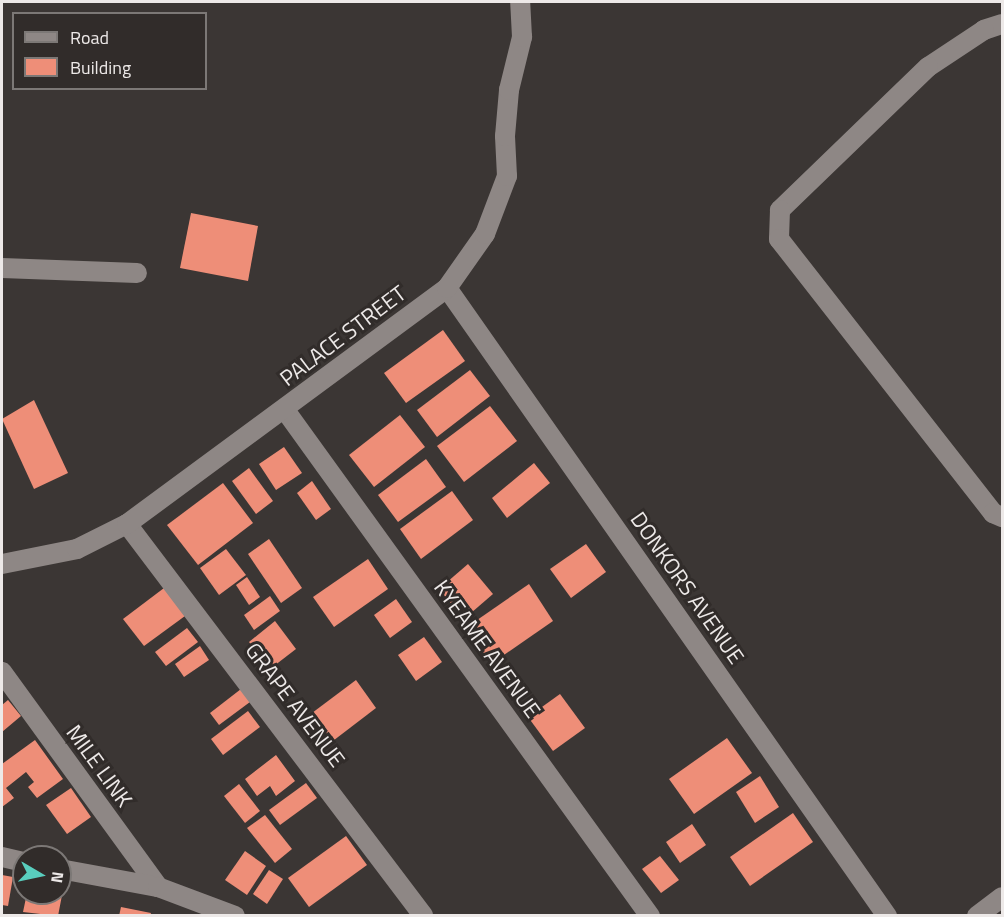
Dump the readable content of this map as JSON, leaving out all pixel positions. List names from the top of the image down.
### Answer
{
  "streets": {
    "street": [
      "PALACE STREET",
      "DONKORS AVENUE",
      "KYEAME AVENUE",
      "GRAPE AVENUE",
      "MILE LINK"
    ]
  },
  "crossings": [
    ["PALACE STREET", "DONKORS AVENUE"],
    ["PALACE STREET", "KYEAME AVENUE"],
    ["PALACE STREET", "GRAPE AVENUE"]
  ],
  "legend": ["Road", "Building"],
  "north": "right"
}
